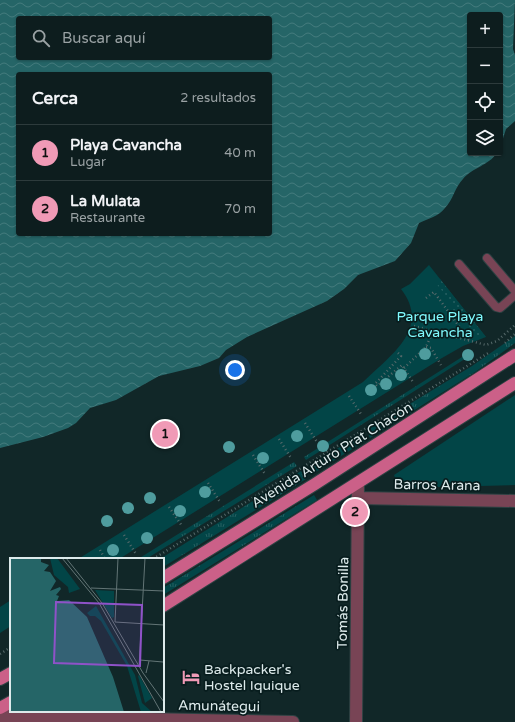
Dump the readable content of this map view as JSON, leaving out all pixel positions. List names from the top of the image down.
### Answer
{
  "streets": {
    "main road": ["Avenida Arturo Prat Chacón"],
    "street": ["Barros Arana", "Tomás Bonilla", "Amunátegui"]
  },
  "crossings": [
    ["Barros Arana", "Tomás Bonilla"]
  ],
  "parks": ["Parque Playa Cavancha"],
  "places": {
    "hotel": ["Backpacker's Hostel Iquique"]
  },
  "page": {
    "map_buttons": ["+", "−"],
    "search": "Buscar aquí",
    "heading": ["Cerca", "2 resultados"],
    "list": [
      {
        "mark": "1",
        "name": "Playa Cavancha",
        "note": "Lugar",
        "value": "40 m"
      },
      {
        "mark": "2",
        "name": "La Mulata",
        "note": "Restaurante",
        "value": "70 m"
      }
    ],
    "pins": ["1", "2"]
  }
}
